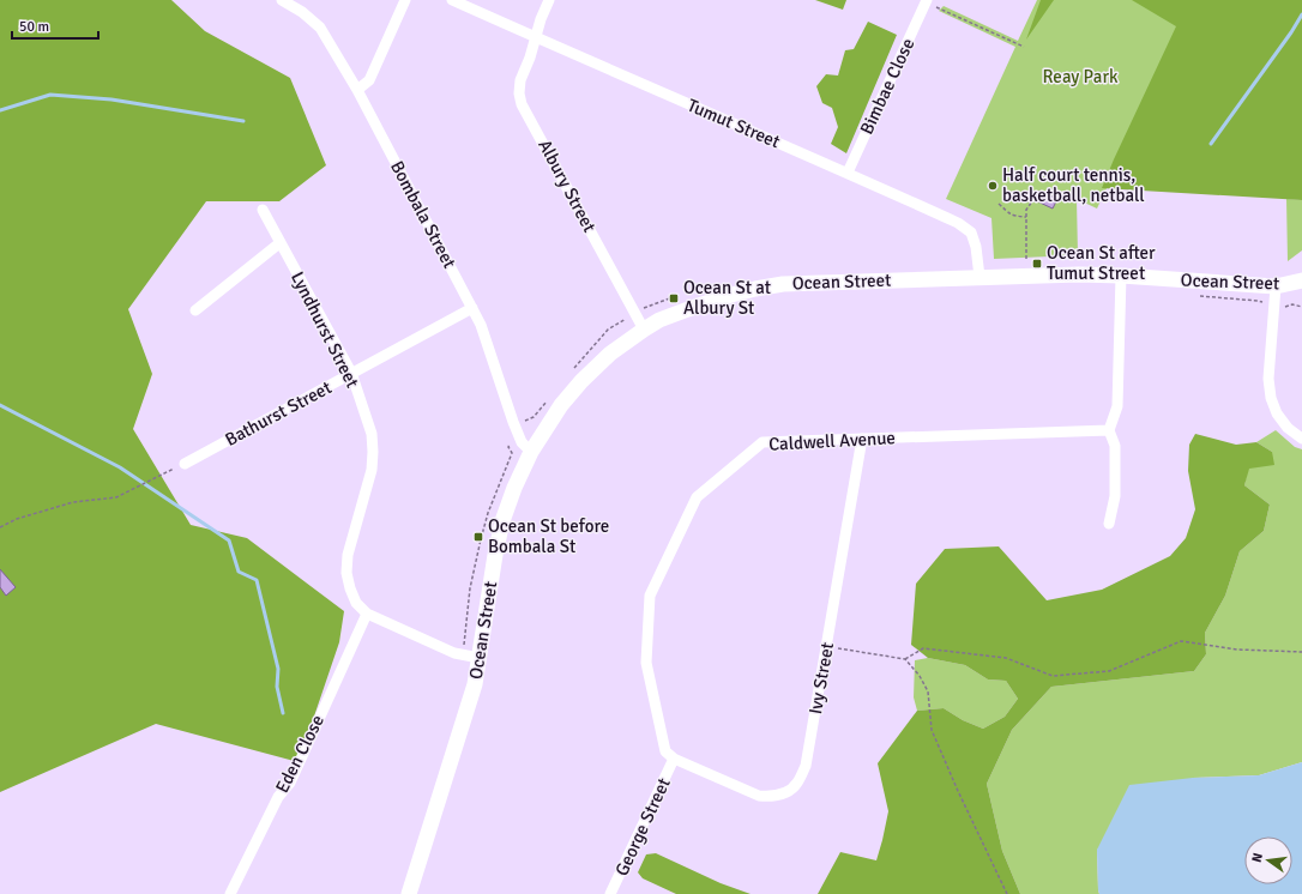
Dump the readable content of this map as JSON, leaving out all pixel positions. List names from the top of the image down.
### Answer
{
  "streets": {
    "street": [
      "Bimbae Close",
      "Tumut Street",
      "Albury Street",
      "Bombala Street",
      "Ocean Street",
      "Lyndhurst Street",
      "Bathurst Street",
      "Caldwell Avenue",
      "Ivy Street",
      "Eden Close",
      "George Street"
    ]
  },
  "crossings": [
    ["Bimbae Close", "Tumut Street"],
    ["Tumut Street", "Albury Street"],
    ["Tumut Street", "Ocean Street"],
    ["Albury Street", "Ocean Street"],
    ["Bombala Street", "Ocean Street"],
    ["Bombala Street", "Bathurst Street"],
    ["Lyndhurst Street", "Bathurst Street"],
    ["Lyndhurst Street", "Eden Close"],
    ["Caldwell Avenue", "Ivy Street"],
    ["Caldwell Avenue", "George Street"],
    ["Ivy Street", "George Street"]
  ],
  "parks": ["Reay Park"],
  "places": {
    "other": ["Half court tennis, basketball, netball"],
    "transit": ["Ocean St after Tumut Street", "Ocean St at Albury St", "Ocean St before Bombala St"]
  },
  "scale_bar": "50 m",
  "north": "left"
}
